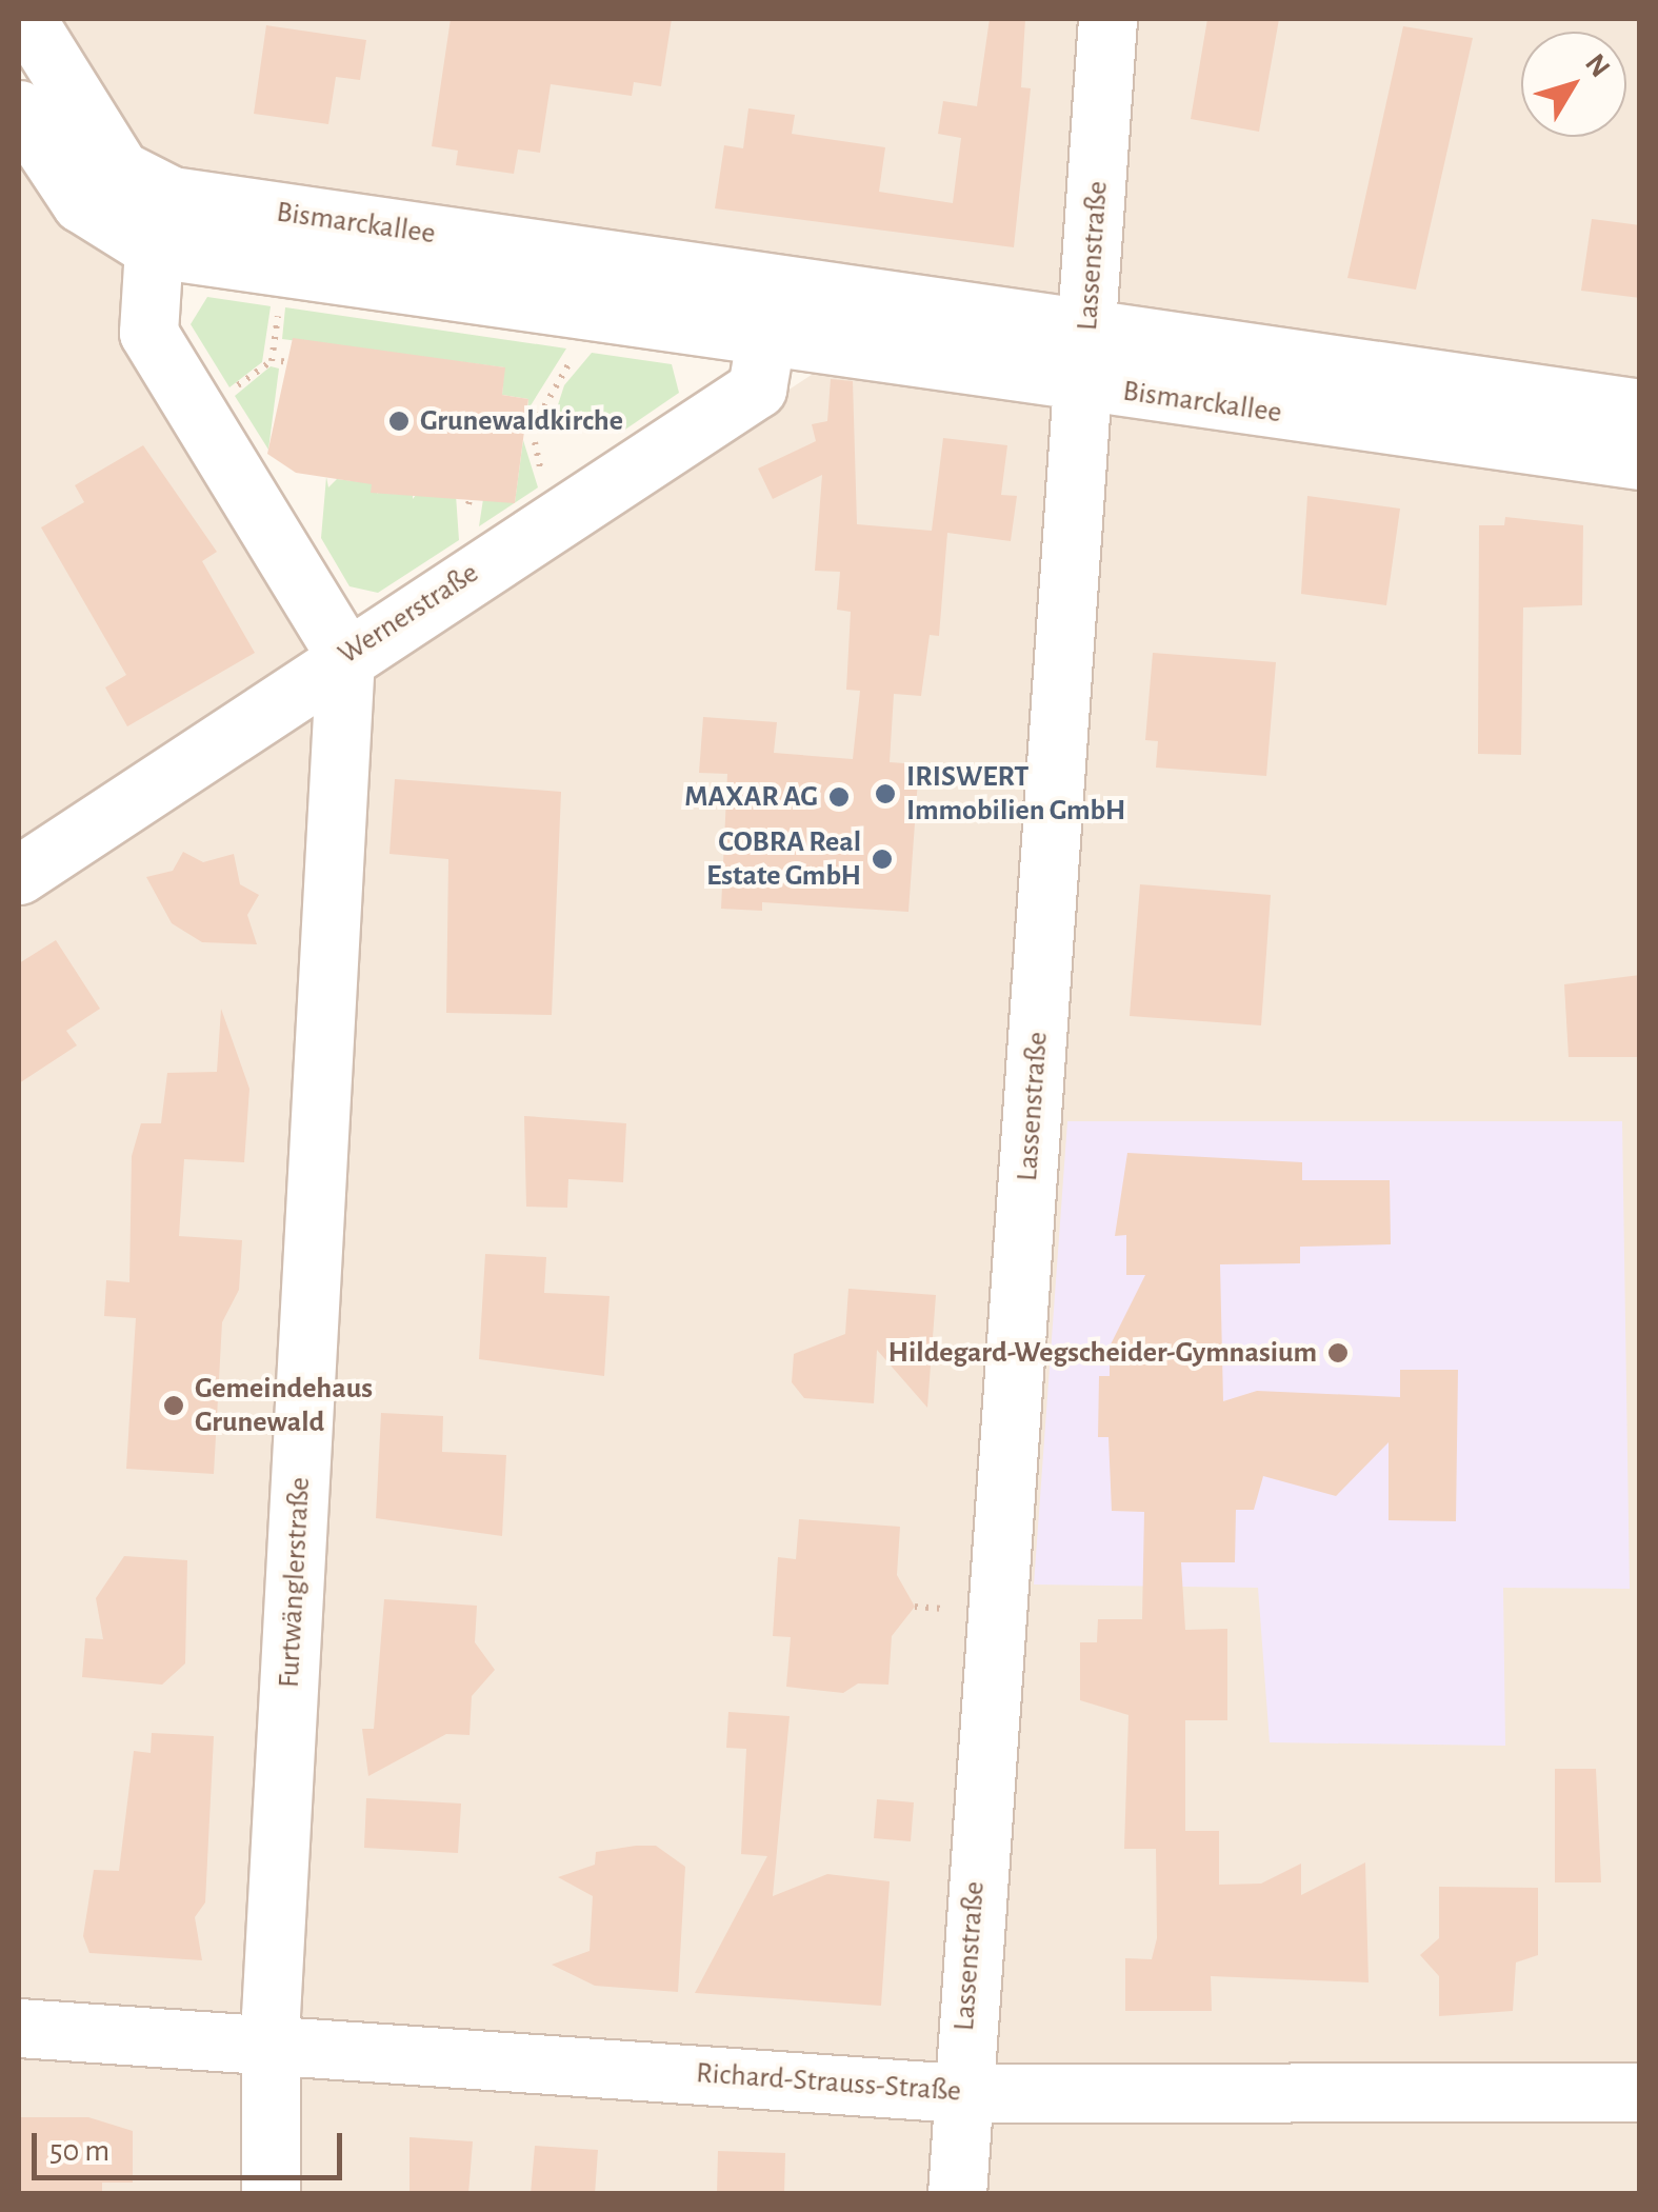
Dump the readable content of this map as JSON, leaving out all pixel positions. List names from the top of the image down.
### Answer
{
  "streets": {
    "street": [
      "Bismarckallee",
      "Lassenstraße",
      "Wernerstraße",
      "Furtwänglerstraße",
      "Richard-Strauss-Straße"
    ]
  },
  "crossings": [
    ["Bismarckallee", "Lassenstraße"],
    ["Bismarckallee", "Wernerstraße"],
    ["Lassenstraße", "Richard-Strauss-Straße"],
    ["Wernerstraße", "Furtwänglerstraße"],
    ["Furtwänglerstraße", "Richard-Strauss-Straße"]
  ],
  "places": [
    "Grunewaldkirche",
    "IRISWERT Immobilien GmbH",
    "MAXAR AG",
    "COBRA Real Estate GmbH",
    "Hildegard-Wegscheider-Gymnasium",
    "Gemeindehaus Grunewald"
  ],
  "scale_bar": "50 m",
  "north": "top right"
}
